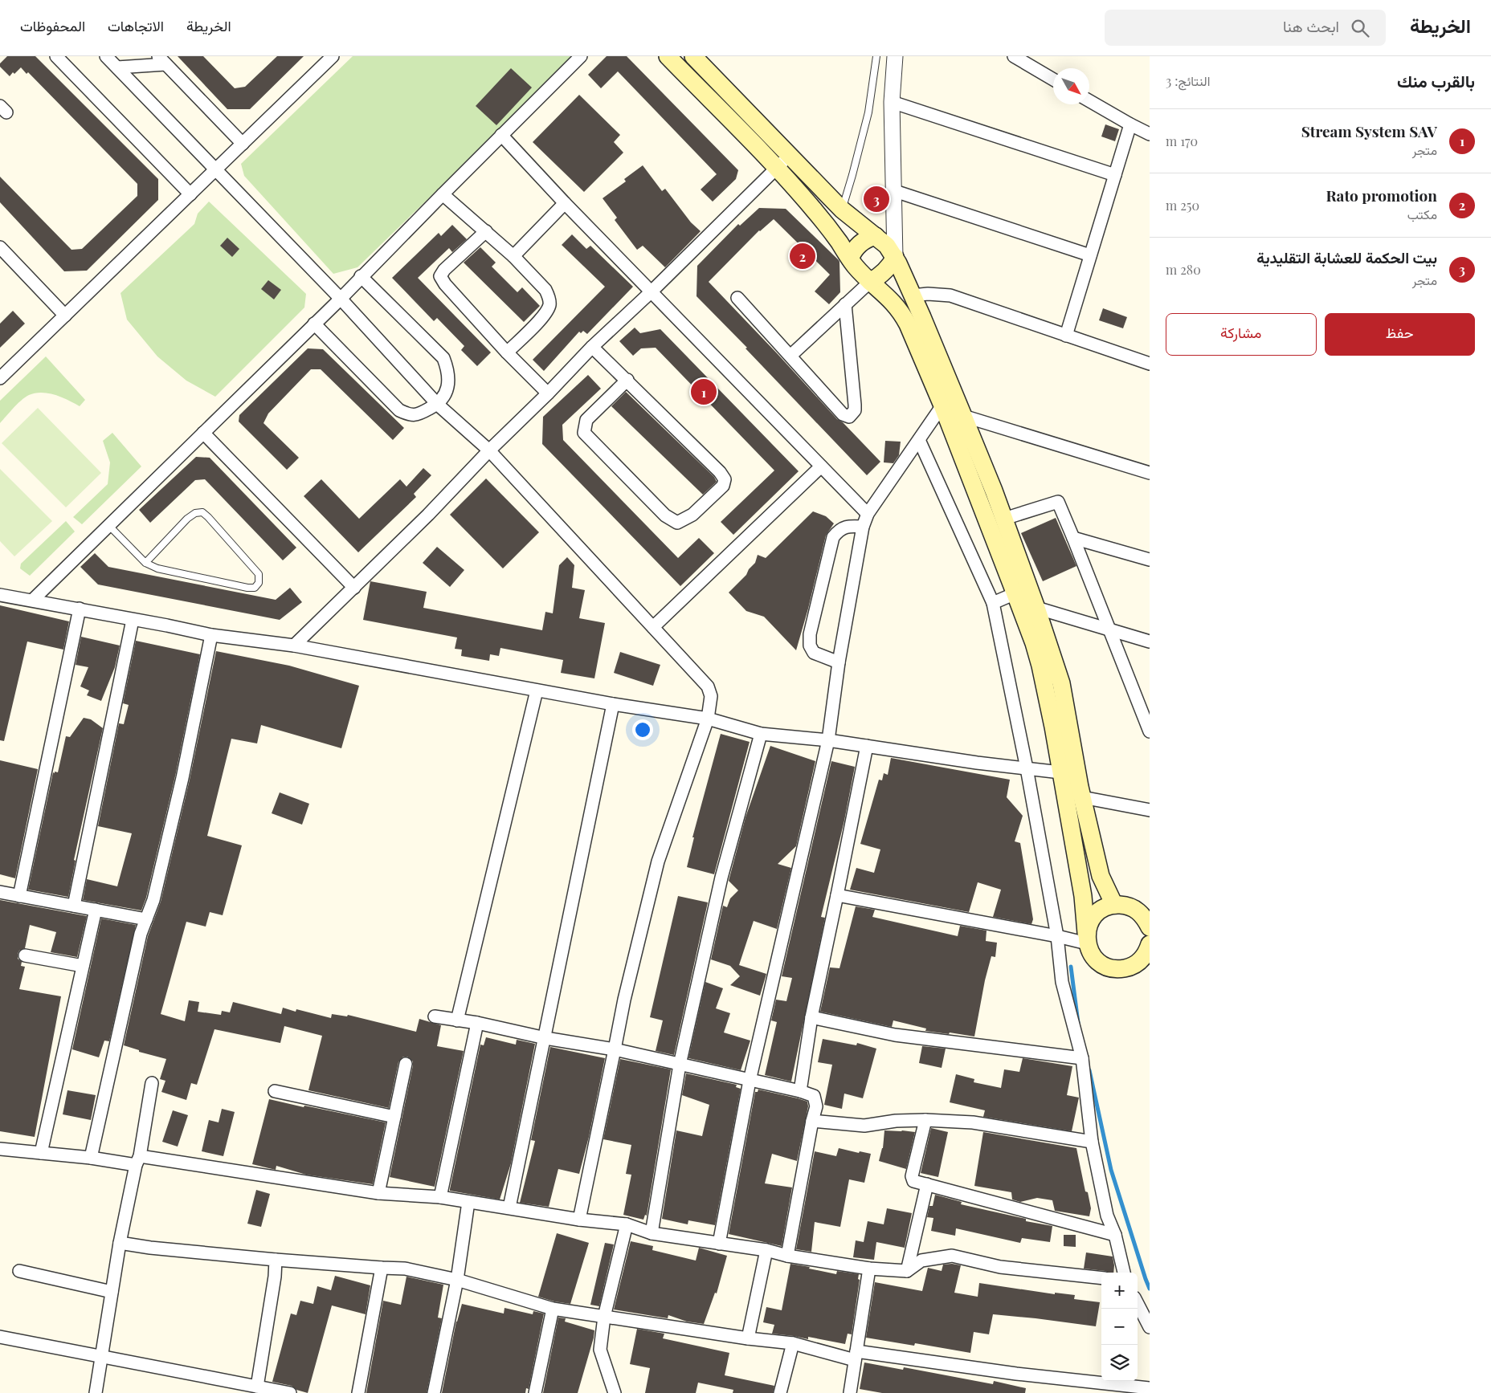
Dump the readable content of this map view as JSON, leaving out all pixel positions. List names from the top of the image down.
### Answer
{
  "north": "bottom right",
  "page": {
    "header": "الخريطة",
    "search": "ابحث هنا",
    "nav": ["الخريطة", "الاتجاهات", "المحفوظات"],
    "heading": ["بالقرب منك", "النتائج: 3"],
    "list": [
      {
        "mark": "1",
        "name": "Stream System SAV",
        "note": "متجر",
        "value": "170 m"
      },
      {
        "mark": "2",
        "name": "Rato promotion",
        "note": "مكتب",
        "value": "250 m"
      },
      {
        "mark": "3",
        "name": "بيت الحكمة للعشابة التقليدية",
        "note": "متجر",
        "value": "280 m"
      }
    ],
    "pins": ["3", "2", "1"],
    "buttons": ["حفظ", "مشاركة"],
    "map_buttons": ["+", "−"]
  }
}
